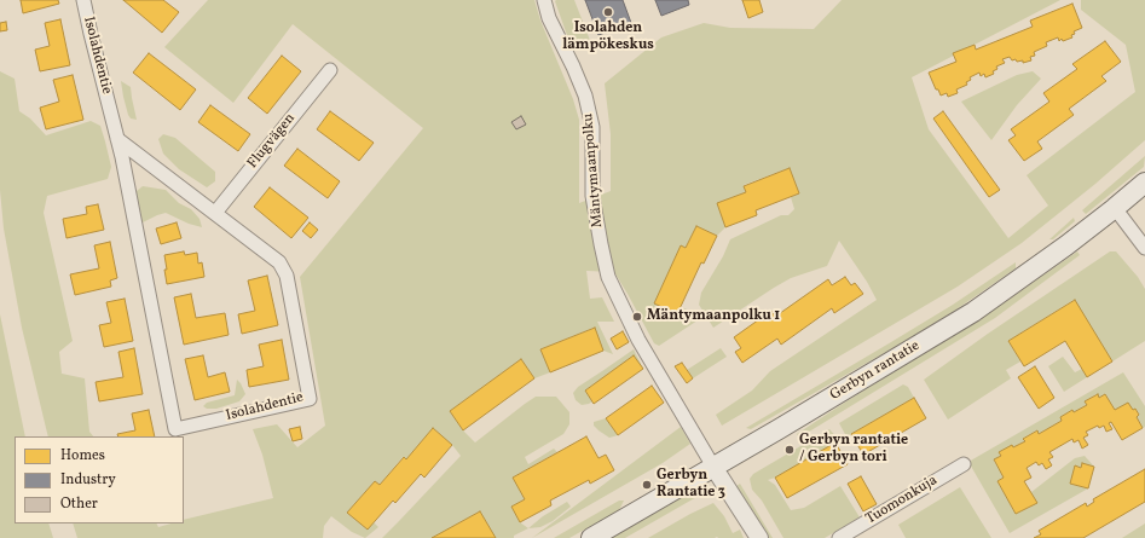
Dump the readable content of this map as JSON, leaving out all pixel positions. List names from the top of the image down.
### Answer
{
  "streets": {
    "main road": ["Gerbyn rantatie"],
    "street": [
      "Isolahdentie",
      "Flugvägen",
      "Mäntymaanpolku",
      "Tuomonkuja"
    ]
  },
  "crossings": [
    ["Isolahdentie", "Flugvägen"],
    ["Mäntymaanpolku", "Gerbyn rantatie"]
  ],
  "places": [
    "Isolahden lämpökeskus",
    "Mäntymaanpolku 1",
    "Gerbyn rantatie / Gerbyn tori",
    "Gerbyn Rantatie 3"
  ],
  "legend": ["Homes", "Industry", "Other"]
}
